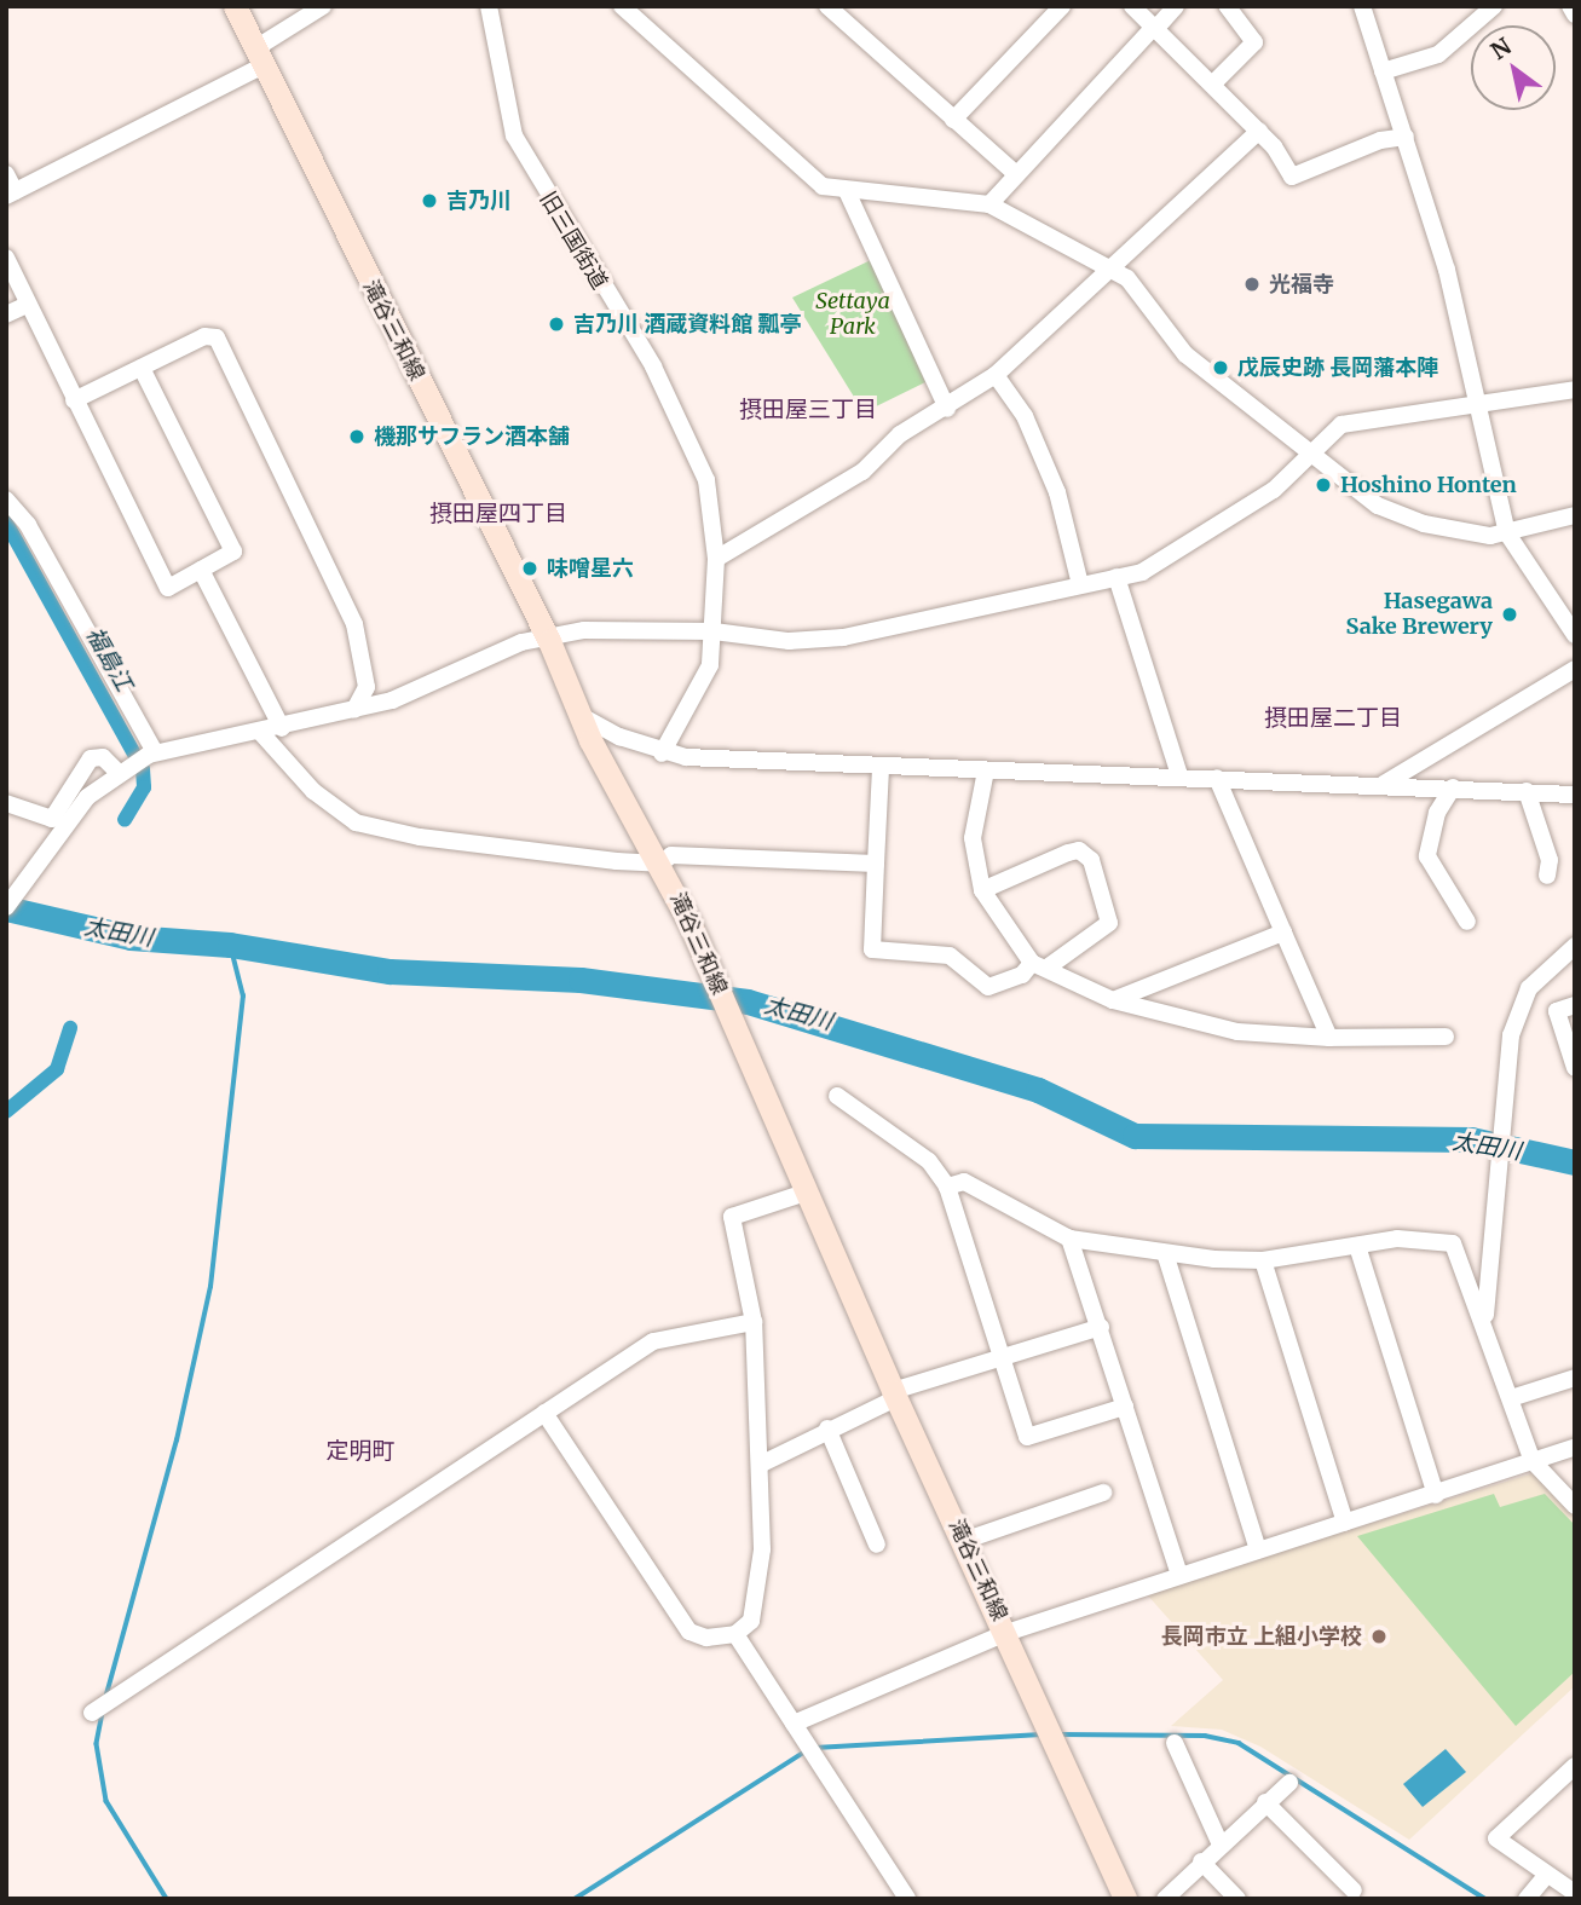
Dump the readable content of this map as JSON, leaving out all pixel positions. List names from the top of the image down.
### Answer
{
  "streets": {
    "main road": ["滝谷三和線"],
    "street": ["旧三国街道"]
  },
  "districts": [
    "摂田屋三丁目",
    "摂田屋四丁目",
    "摂田屋二丁目",
    "定明町"
  ],
  "water": ["福島江", "太田川"],
  "parks": ["Settaya Park"],
  "places": [
    "吉乃川",
    "光福寺",
    "吉乃川 酒蔵資料館 瓢亭",
    "戊辰史跡 長岡藩本陣",
    "機那サフラン酒本舗",
    "Hoshino Honten",
    "味噌星六",
    "Hasegawa Sake Brewery",
    "長岡市立 上組小学校"
  ],
  "north": "top left"
}
